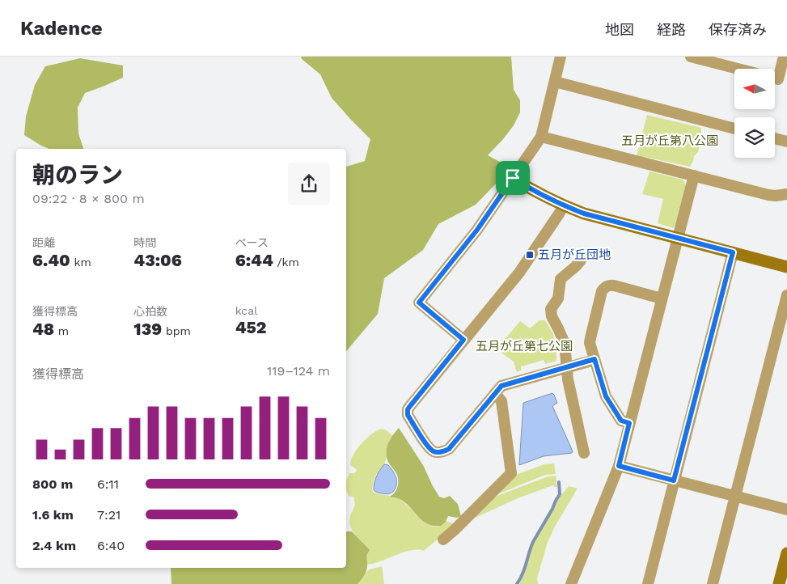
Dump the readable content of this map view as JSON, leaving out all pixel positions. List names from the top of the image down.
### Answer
{
  "parks": ["五月が丘第八公園", "五月が丘第七公園"],
  "places": {
    "transit": ["五月が丘団地"]
  },
  "north": "left",
  "page": {
    "header": "Kadence",
    "nav": ["地図", "経路", "保存済み"],
    "heading": ["朝のラン", "09:22 · 8 × 800 m"],
    "stats": [
      ["距離", "6.40 km"],
      ["時間", "43:06"],
      ["ペース", "6:44 /km"],
      ["獲得標高", "48 m"],
      ["心拍数", "139 bpm"],
      ["kcal", "452"]
    ],
    "chart": ["獲得標高", "119–124 m"],
    "list": [
      {
        "name": "800 m",
        "note": "6:11"
      },
      {
        "name": "1.6 km",
        "note": "7:21"
      },
      {
        "name": "2.4 km",
        "note": "6:40"
      }
    ]
  }
}
